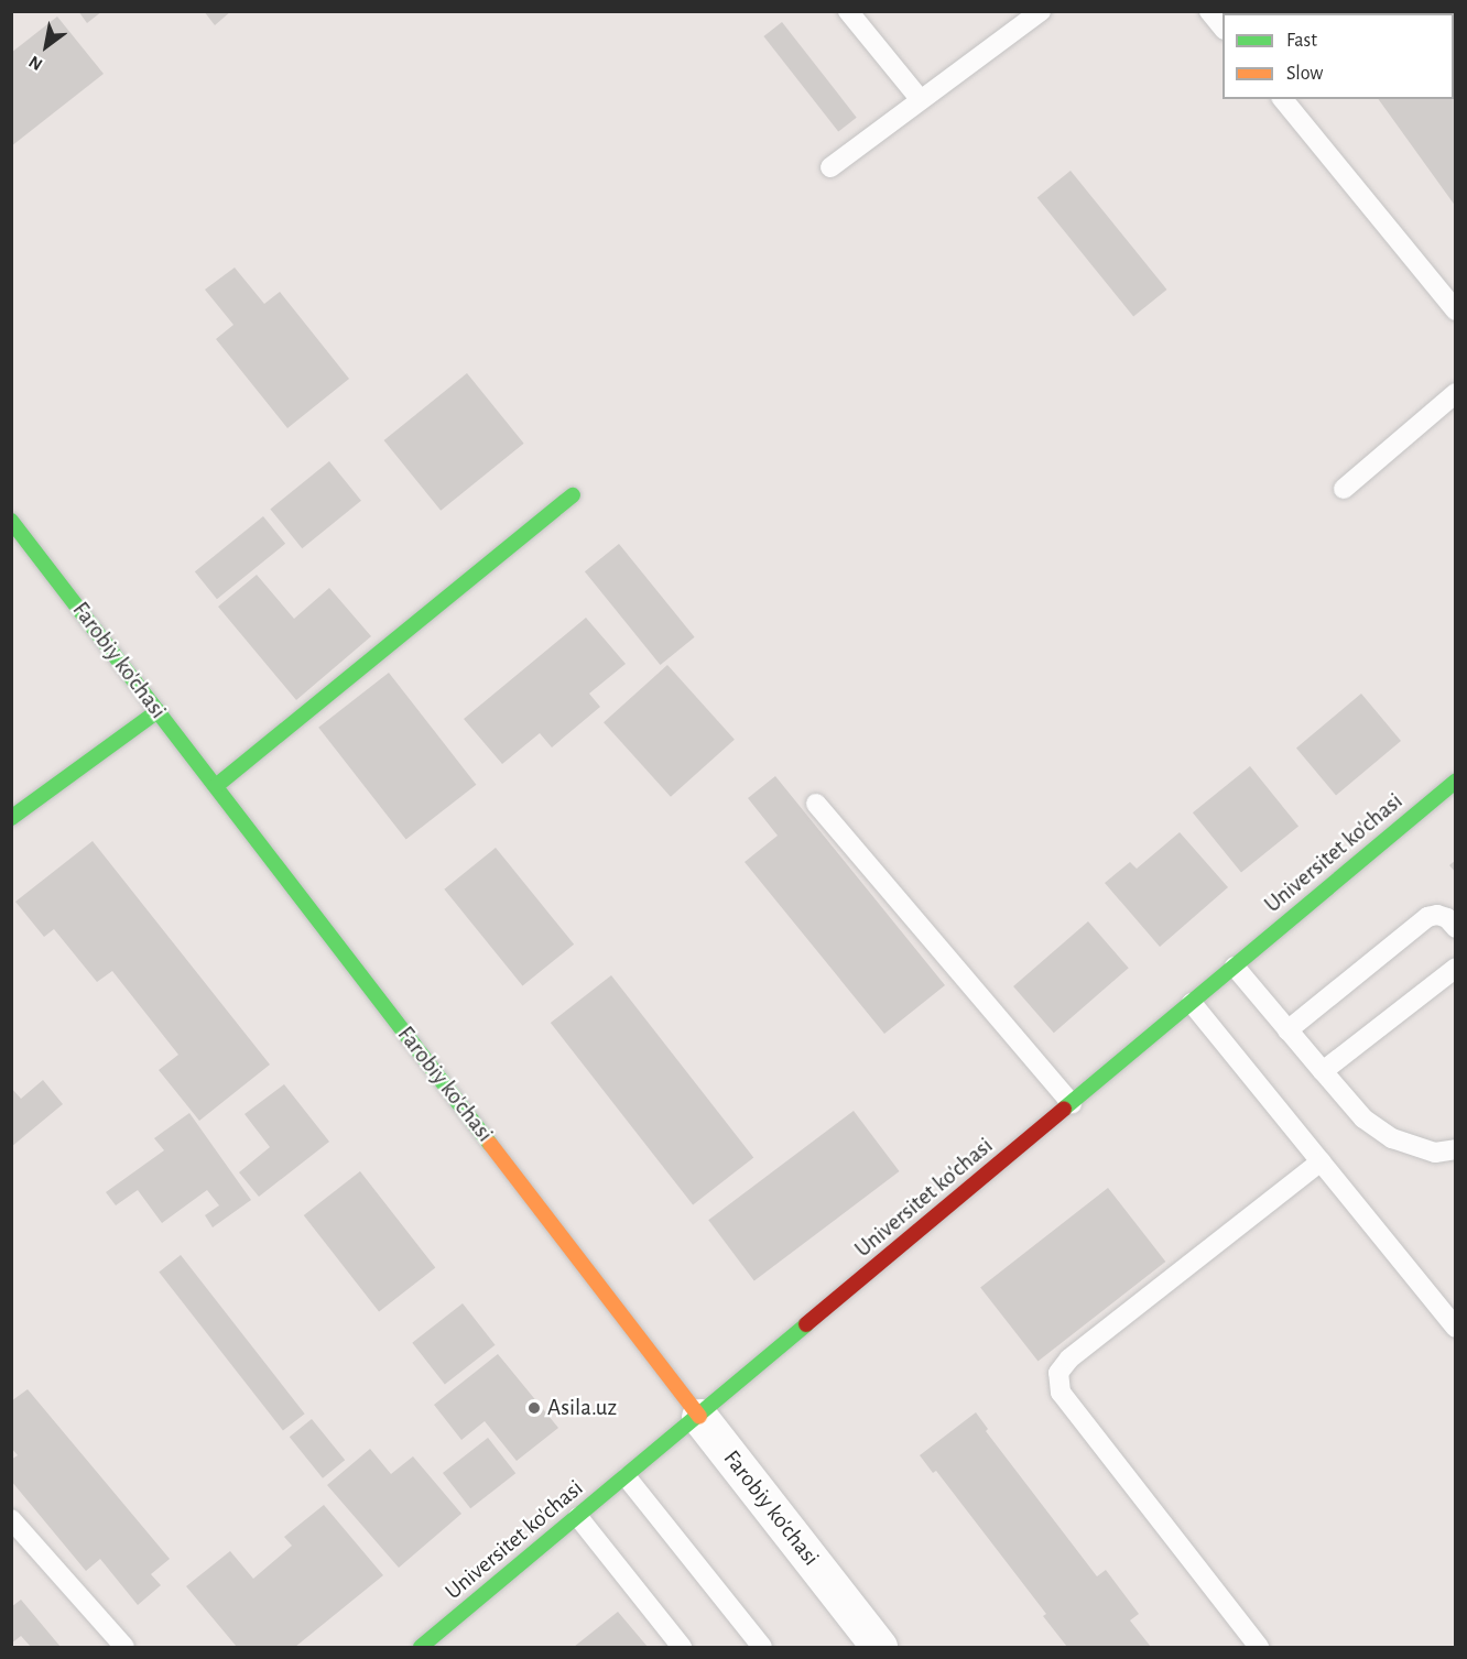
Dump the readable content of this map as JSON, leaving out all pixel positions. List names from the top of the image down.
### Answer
{
  "streets": {
    "main road": ["Farobiy ko'chasi", "Universitet ko'chasi"]
  },
  "crossings": [
    ["Farobiy ko'chasi", "Universitet ko'chasi"]
  ],
  "places": ["Asila.uz"],
  "legend": ["Fast", "Slow"],
  "north": "bottom left"
}
